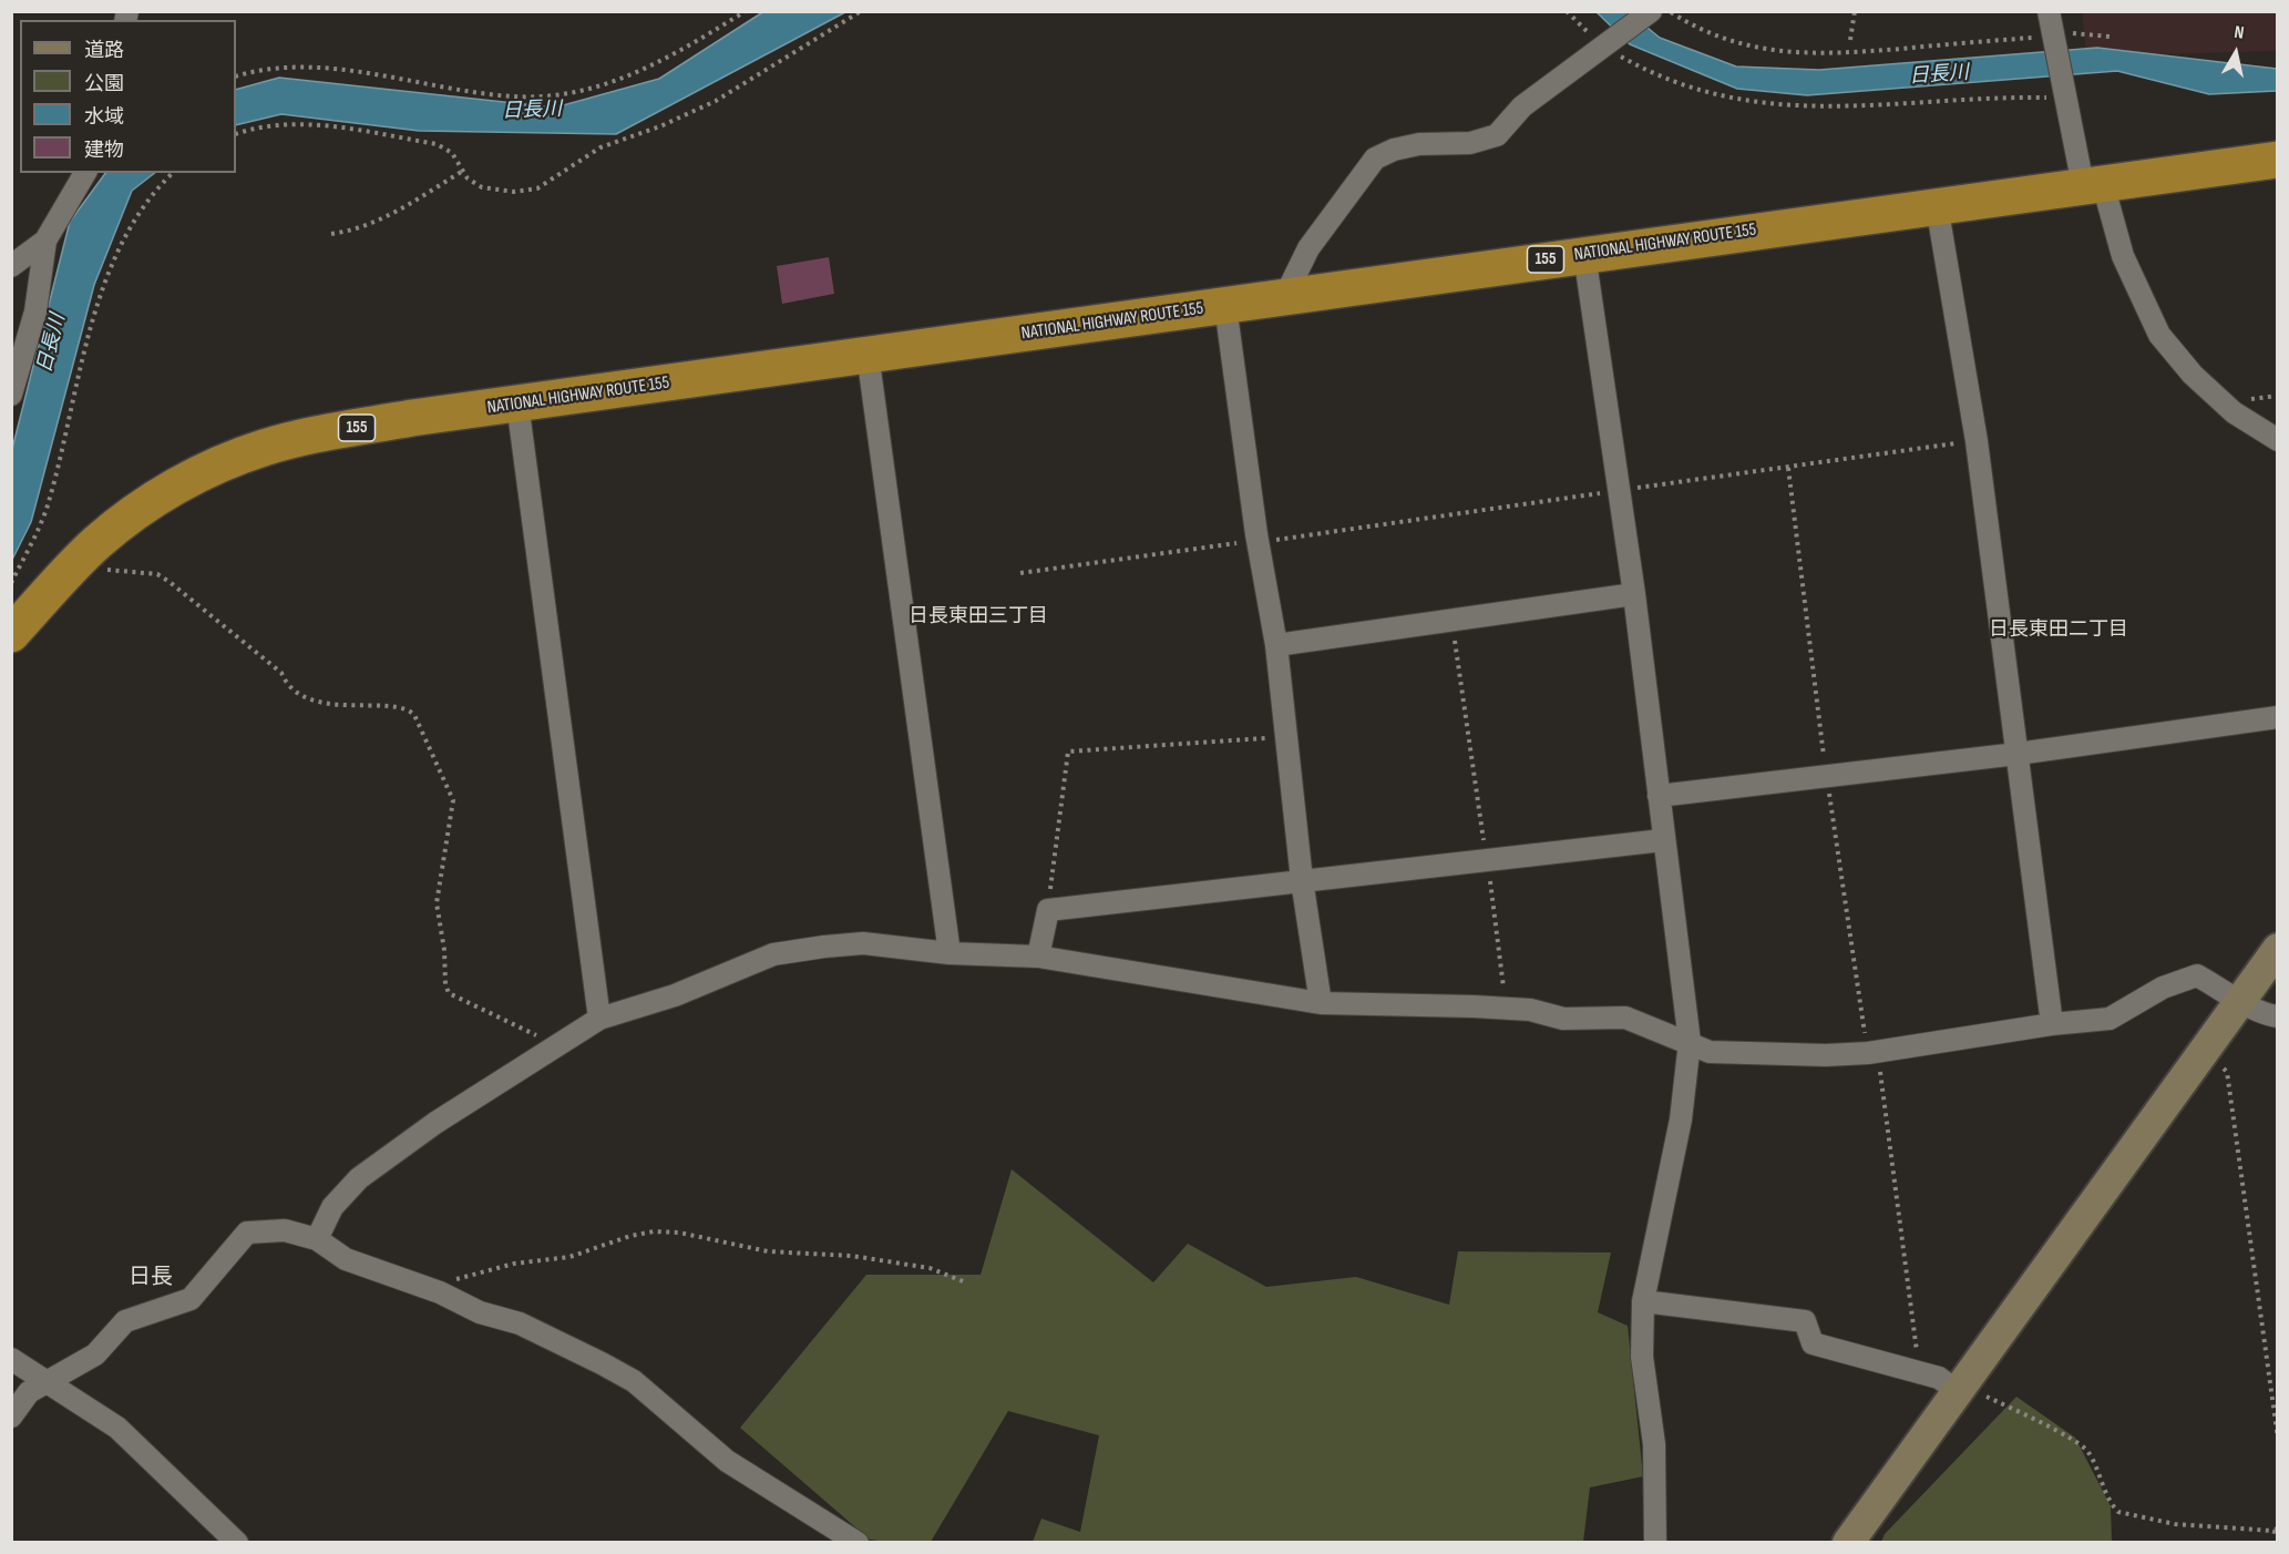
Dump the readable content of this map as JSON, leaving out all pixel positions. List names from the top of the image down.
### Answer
{
  "streets": {
    "highway": ["NATIONAL HIGHWAY ROUTE 155", "155"]
  },
  "districts": ["日長東田三丁目", "日長東田二丁目", "日長"],
  "water": ["日長川"],
  "legend": [
    "道路",
    "公園",
    "水域",
    "建物"
  ],
  "north": "top"
}
